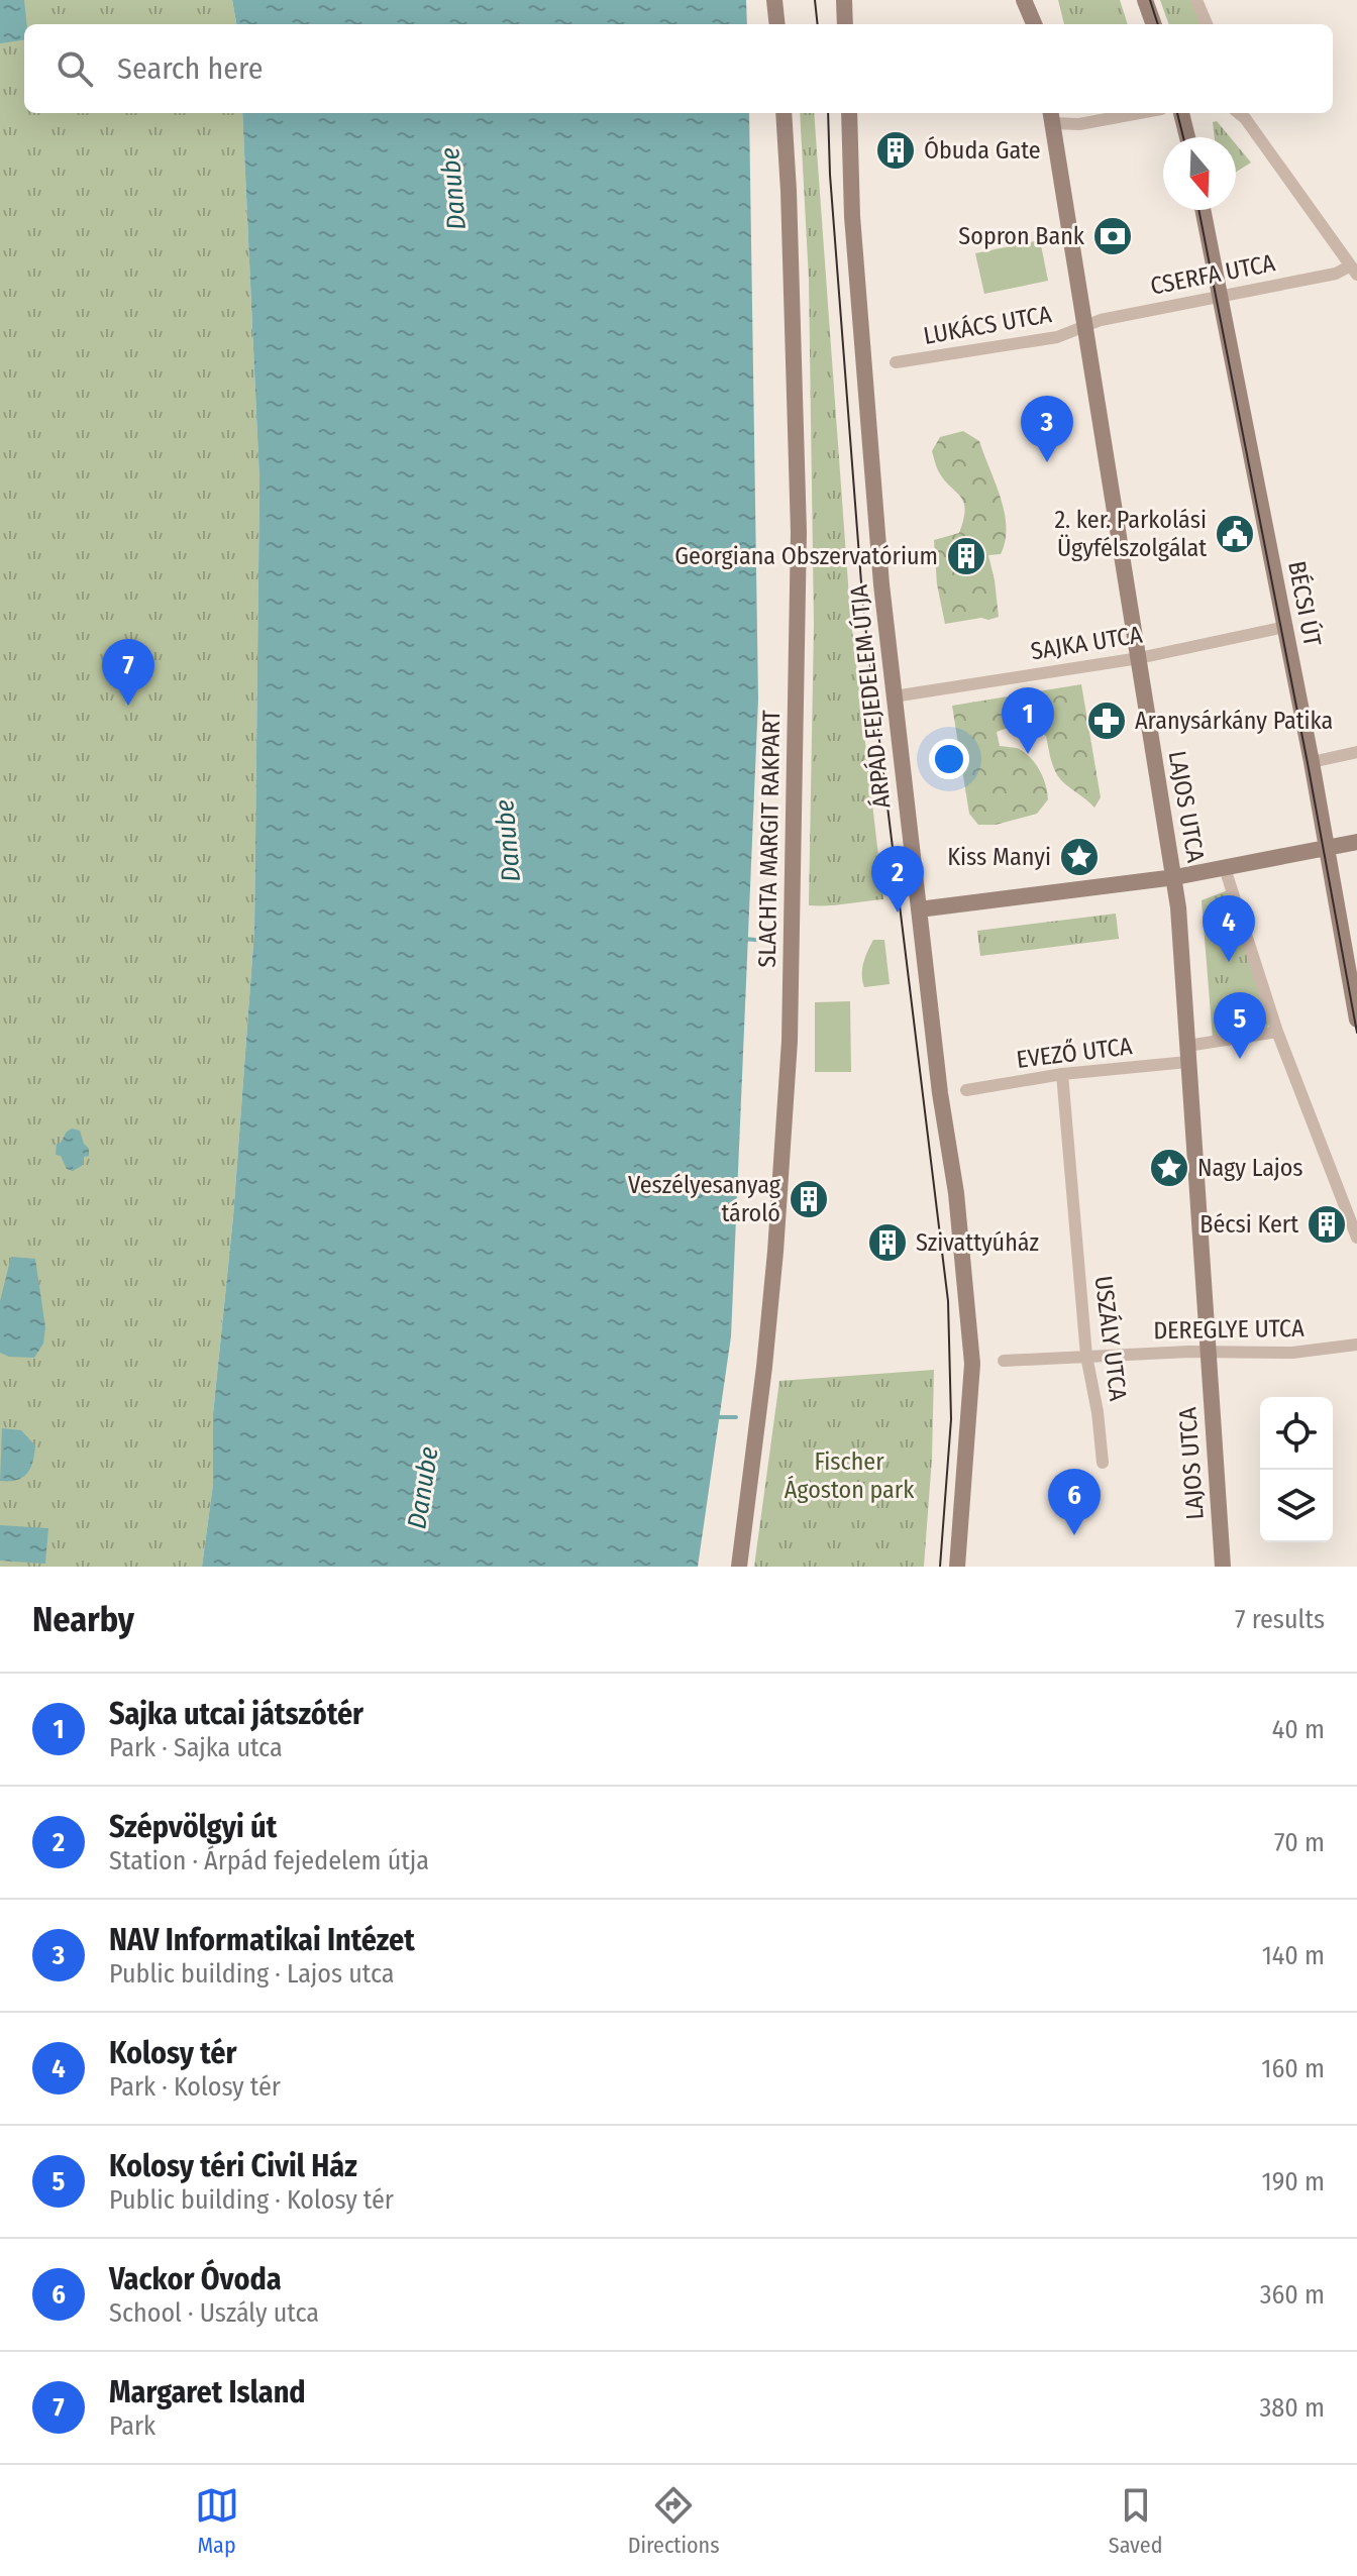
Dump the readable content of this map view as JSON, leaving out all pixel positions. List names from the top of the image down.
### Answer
{
  "streets": {
    "main road": [
      "BÉCSI ÚT",
      "ÁRPÁD FEJEDELEM ÚTJA",
      "LAJOS UTCA",
      "SLACHTA MARGIT RAKPART"
    ],
    "street": [
      "CSERFA UTCA",
      "LUKÁCS UTCA",
      "SAJKA UTCA",
      "EVEZŐ UTCA",
      "DEREGLYE UTCA",
      "USZÁLY UTCA"
    ]
  },
  "crossings": [
    ["CSERFA UTCA", "LUKÁCS UTCA"],
    ["CSERFA UTCA", "BÉCSI ÚT"],
    ["CSERFA UTCA", "LAJOS UTCA"],
    ["LUKÁCS UTCA", "LAJOS UTCA"],
    ["BÉCSI ÚT", "SAJKA UTCA"],
    ["SAJKA UTCA", "ÁRPÁD FEJEDELEM ÚTJA"],
    ["SAJKA UTCA", "LAJOS UTCA"],
    ["LAJOS UTCA", "EVEZŐ UTCA"],
    ["LAJOS UTCA", "DEREGLYE UTCA"],
    ["EVEZŐ UTCA", "USZÁLY UTCA"],
    ["DEREGLYE UTCA", "USZÁLY UTCA"]
  ],
  "water": ["Danube"],
  "parks": ["Fischer Ágoston park"],
  "places": {
    "building": [
      "Óbuda Gate",
      "Georgiana Obszervatórium",
      "Veszélyesanyag tároló",
      "Bécsi Kert",
      "Szivattyúház"
    ],
    "bank": ["Sopron Bank"],
    "public building": ["2. ker. Parkolási Ügyfélszolgálat"],
    "pharmacy": ["Aranysárkány Patika"],
    "place": ["Kiss Manyi", "Nagy Lajos"]
  },
  "north": "bottom",
  "page": {
    "search": "Search here",
    "pins": [
      "3",
      "7",
      "1",
      "2",
      "4",
      "5",
      "6"
    ],
    "heading": ["Nearby", "7 results"],
    "list": [
      {
        "mark": "1",
        "name": "Sajka utcai játszótér",
        "note": "Park · Sajka utca",
        "value": "40 m"
      },
      {
        "mark": "2",
        "name": "Szépvölgyi út",
        "note": "Station · Árpád fejedelem útja",
        "value": "70 m"
      },
      {
        "mark": "3",
        "name": "NAV Informatikai Intézet",
        "note": "Public building · Lajos utca",
        "value": "140 m"
      },
      {
        "mark": "4",
        "name": "Kolosy tér",
        "note": "Park · Kolosy tér",
        "value": "160 m"
      },
      {
        "mark": "5",
        "name": "Kolosy téri Civil Ház",
        "note": "Public building · Kolosy tér",
        "value": "190 m"
      },
      {
        "mark": "6",
        "name": "Vackor Óvoda",
        "note": "School · Uszály utca",
        "value": "360 m"
      },
      {
        "mark": "7",
        "name": "Margaret Island",
        "note": "Park",
        "value": "380 m"
      }
    ],
    "nav": ["Map", "Directions", "Saved"]
  }
}
